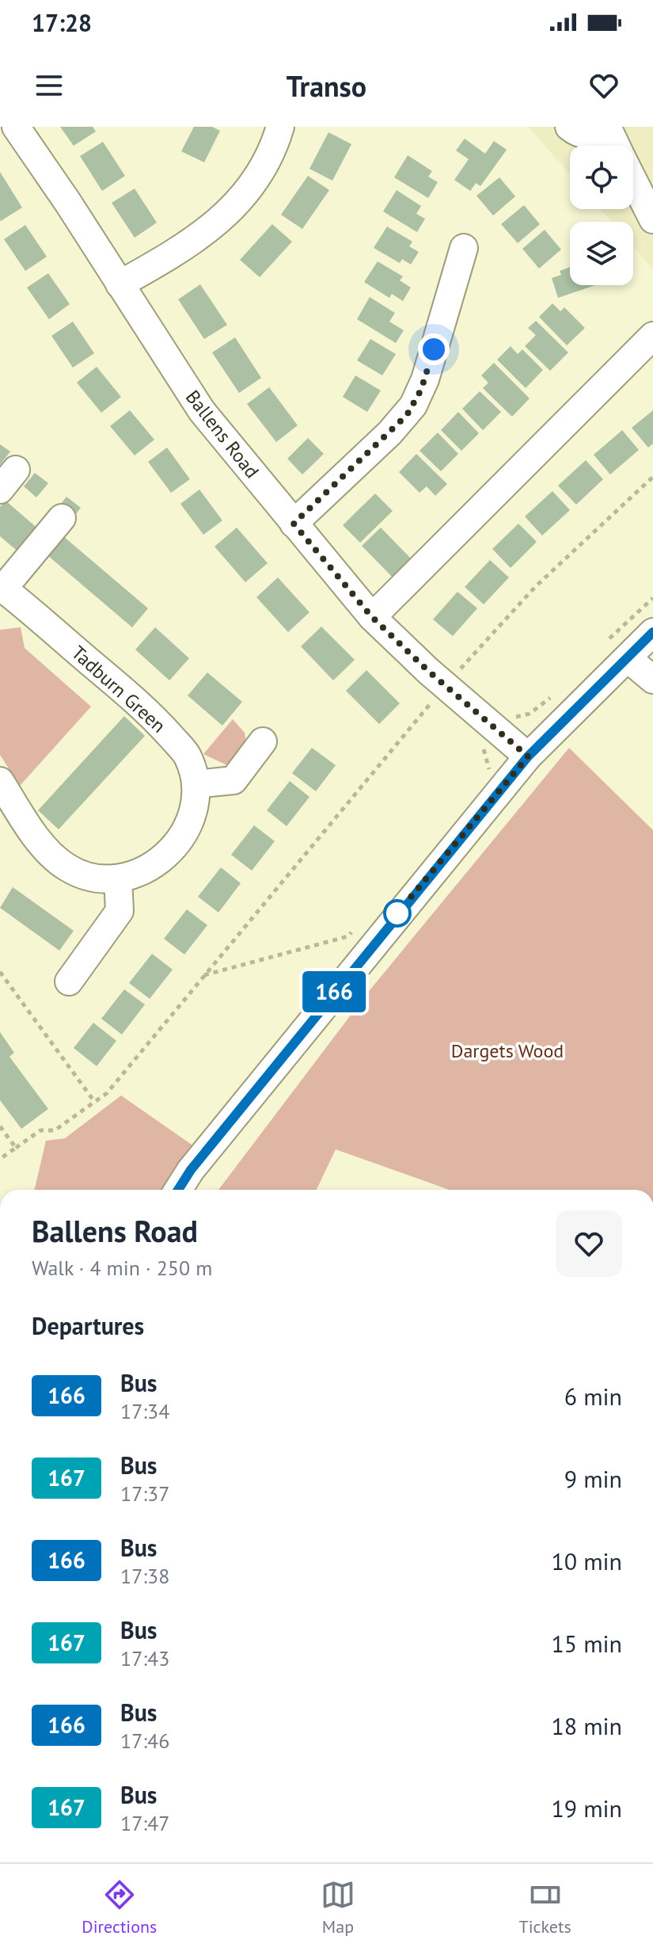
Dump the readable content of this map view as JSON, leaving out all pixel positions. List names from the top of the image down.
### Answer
{
  "streets": {
    "street": ["Ballens Road", "Tadburn Green"]
  },
  "parks": ["Dargets Wood"],
  "lines": ["bus line 166"],
  "page": {
    "status": "17:28",
    "header": "Transo",
    "on_map": "166",
    "heading": [
      ["Ballens Road", "Walk · 4 min · 250 m"],
      "Departures"
    ],
    "list": [
      {
        "mark": "166",
        "name": "Bus",
        "note": "17:34",
        "value": "6 min"
      },
      {
        "mark": "167",
        "name": "Bus",
        "note": "17:37",
        "value": "9 min"
      },
      {
        "mark": "166",
        "name": "Bus",
        "note": "17:38",
        "value": "10 min"
      },
      {
        "mark": "167",
        "name": "Bus",
        "note": "17:43",
        "value": "15 min"
      },
      {
        "mark": "166",
        "name": "Bus",
        "note": "17:46",
        "value": "18 min"
      },
      {
        "mark": "167",
        "name": "Bus",
        "note": "17:47",
        "value": "19 min"
      }
    ],
    "tabs": ["Directions", "Map", "Tickets"]
  }
}
